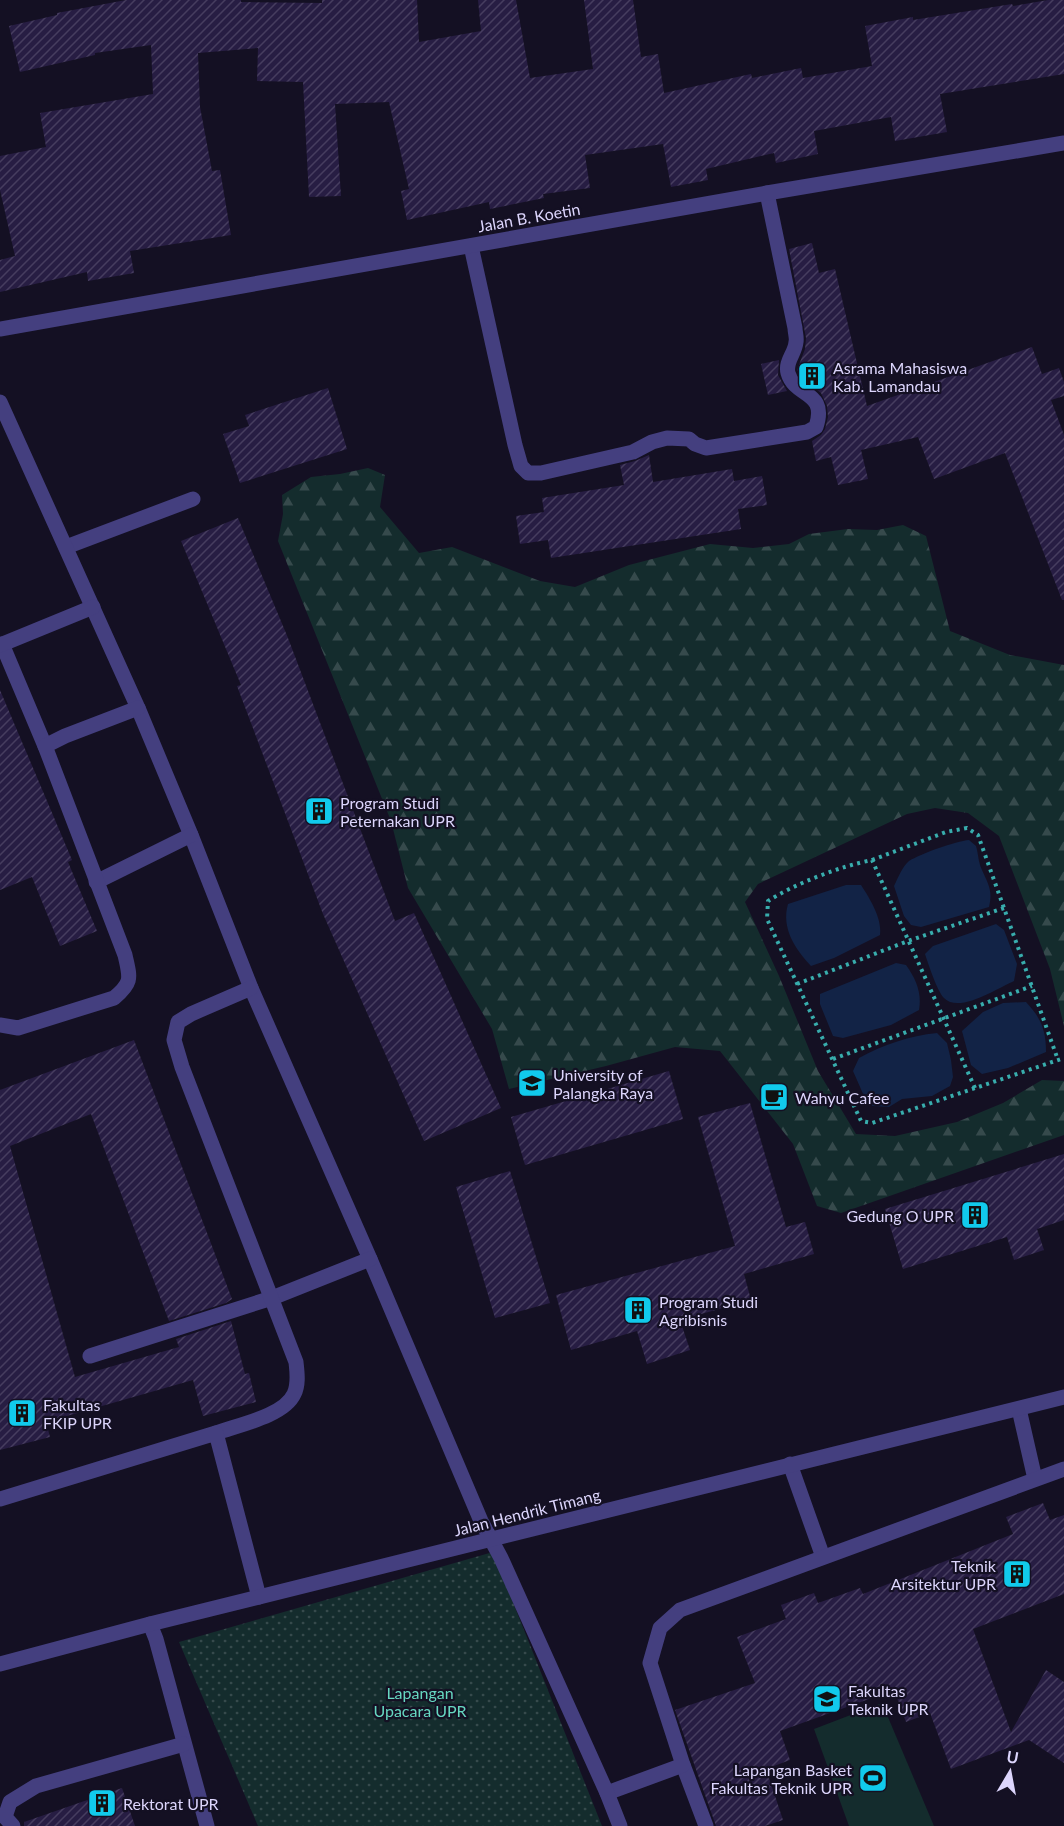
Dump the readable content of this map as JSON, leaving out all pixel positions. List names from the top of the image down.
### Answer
{
  "streets": {
    "street": ["Jalan B. Koetin", "Jalan Hendrik Timang"]
  },
  "parks": ["Lapangan Upacara UPR"],
  "places": {
    "building": [
      "Asrama Mahasiswa Kab. Lamandau",
      "Program Studi Peternakan UPR",
      "Gedung O UPR",
      "Program Studi Agribisnis",
      "Fakultas FKIP UPR",
      "Teknik Arsitektur UPR",
      "Rektorat UPR"
    ],
    "school or university": ["University of Palangka Raya", "Fakultas Teknik UPR"],
    "cafe": ["Wahyu Cafee"],
    "sports": ["Lapangan Basket Fakultas Teknik UPR"]
  },
  "north": "top"
}
